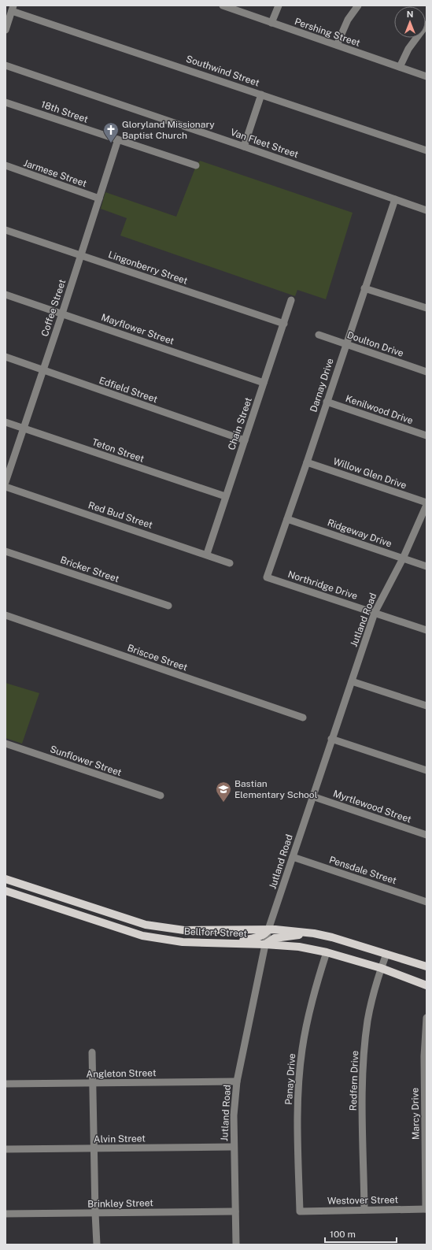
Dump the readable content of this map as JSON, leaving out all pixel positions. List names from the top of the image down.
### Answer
{
  "streets": {
    "main road": ["Bellfort Street"],
    "street": [
      "Pershing Street",
      "Southwind Street",
      "18th Street",
      "Van Fleet Street",
      "Jarmese Street",
      "Lingonberry Street",
      "Coffee Street",
      "Mayflower Street",
      "Doulton Drive",
      "Darnay Drive",
      "Edfield Street",
      "Kenilwood Drive",
      "Chain Street",
      "Teton Street",
      "Willow Glen Drive",
      "Red Bud Street",
      "Ridgeway Drive",
      "Bricker Street",
      "Northridge Drive",
      "Jutland Road",
      "Briscoe Street",
      "Sunflower Street",
      "Myrtlewood Street",
      "Pensdale Street",
      "Angleton Street",
      "Panay Drive",
      "Redfern Drive",
      "Marcy Drive",
      "Alvin Street",
      "Westover Street",
      "Brinkley Street"
    ]
  },
  "crossings": [
    ["18th Street", "Coffee Street"],
    ["Van Fleet Street", "Darnay Drive"],
    ["Jarmese Street", "Coffee Street"],
    ["Lingonberry Street", "Coffee Street"],
    ["Lingonberry Street", "Chain Street"],
    ["Coffee Street", "Mayflower Street"],
    ["Coffee Street", "Edfield Street"],
    ["Coffee Street", "Teton Street"],
    ["Mayflower Street", "Chain Street"],
    ["Doulton Drive", "Darnay Drive"],
    ["Darnay Drive", "Kenilwood Drive"],
    ["Darnay Drive", "Willow Glen Drive"],
    ["Darnay Drive", "Ridgeway Drive"],
    ["Darnay Drive", "Northridge Drive"],
    ["Edfield Street", "Chain Street"],
    ["Chain Street", "Teton Street"],
    ["Chain Street", "Red Bud Street"],
    ["Willow Glen Drive", "Jutland Road"],
    ["Ridgeway Drive", "Jutland Road"],
    ["Northridge Drive", "Jutland Road"],
    ["Jutland Road", "Myrtlewood Street"],
    ["Jutland Road", "Pensdale Street"],
    ["Jutland Road", "Bellfort Street"],
    ["Jutland Road", "Angleton Street"],
    ["Jutland Road", "Alvin Street"],
    ["Jutland Road", "Brinkley Street"],
    ["Bellfort Street", "Panay Drive"],
    ["Bellfort Street", "Redfern Drive"],
    ["Panay Drive", "Westover Street"],
    ["Redfern Drive", "Westover Street"],
    ["Marcy Drive", "Westover Street"]
  ],
  "places": {
    "church": ["Gloryland Missionary Baptist Church"],
    "school or university": ["Bastian Elementary School"]
  },
  "scale_bar": "100 m",
  "north": "top"
}
